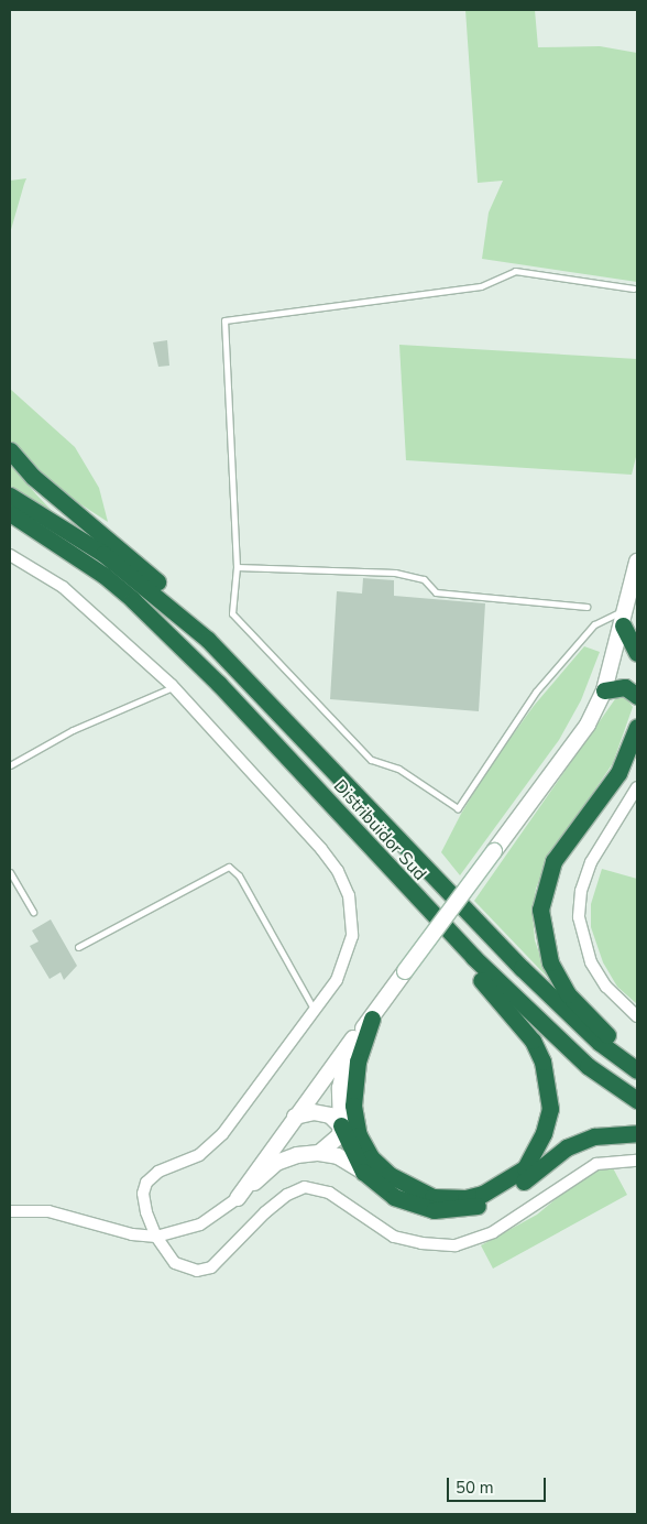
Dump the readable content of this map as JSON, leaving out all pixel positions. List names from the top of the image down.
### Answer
{
  "streets": {
    "highway": ["Distribuïdor Sud"]
  },
  "scale_bar": "50 m"
}
